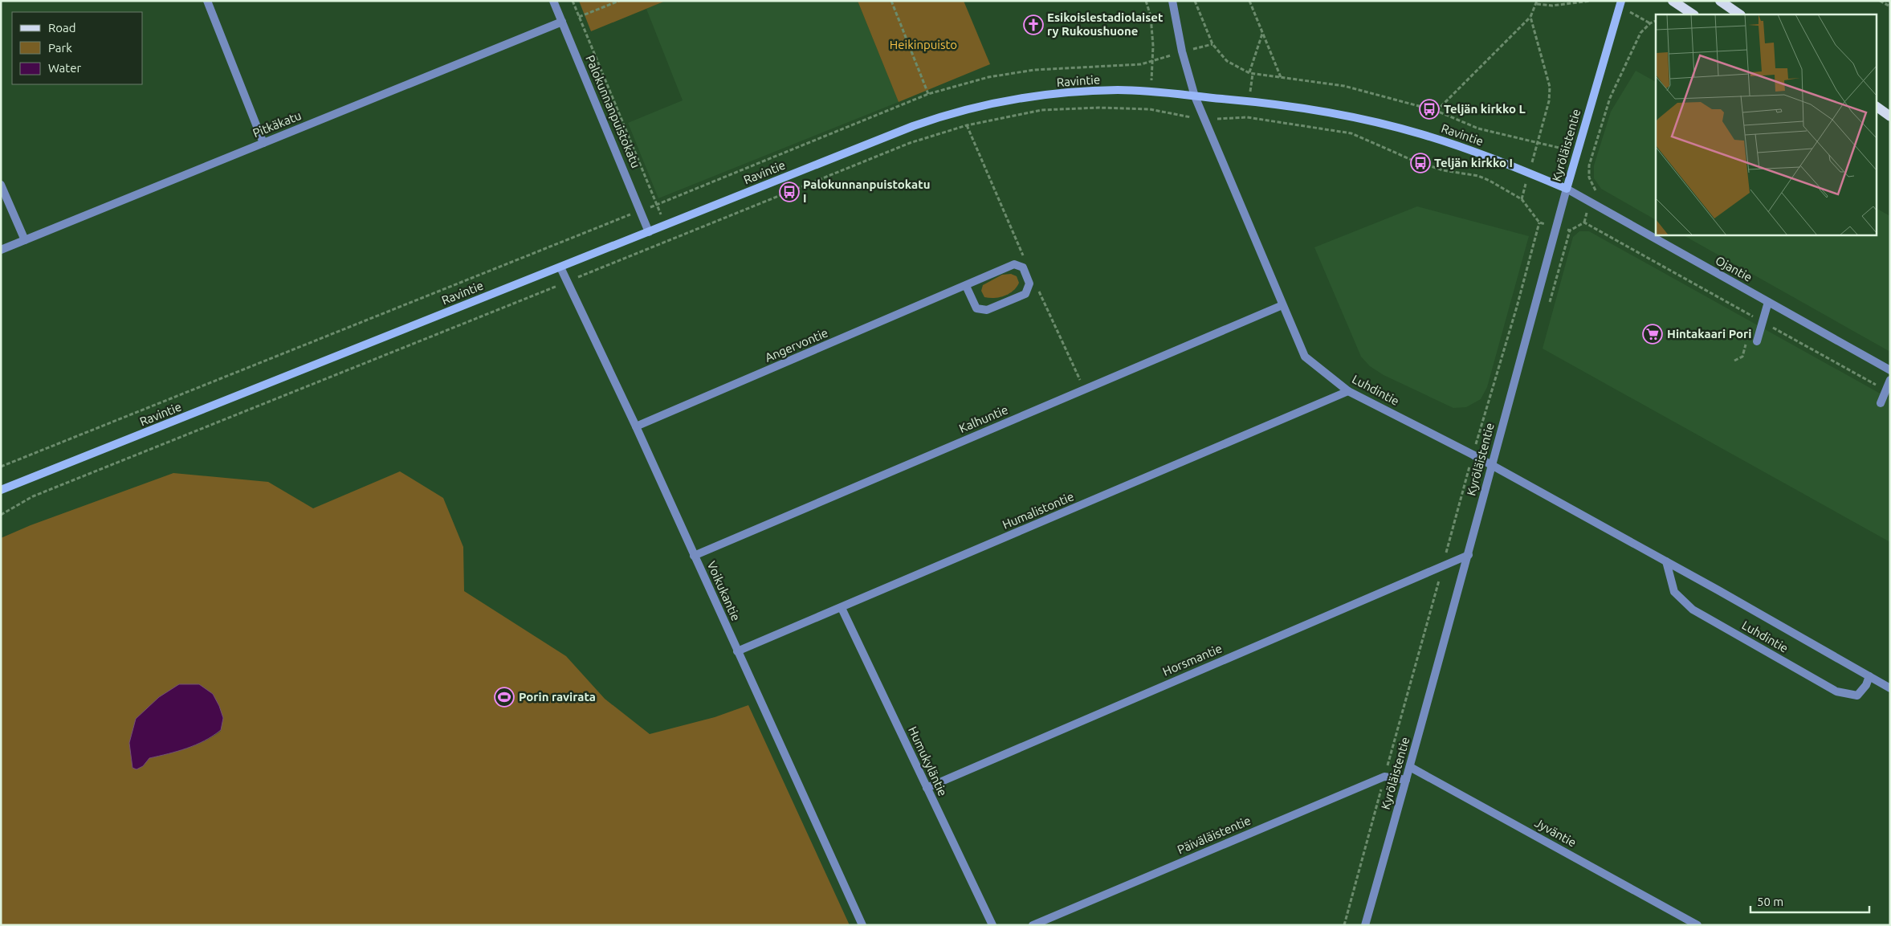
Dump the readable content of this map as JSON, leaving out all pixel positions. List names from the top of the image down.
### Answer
{
  "streets": {
    "main road": ["Ravintie", "Kyröläistentie"],
    "street": [
      "Palokunnanpuistokatu",
      "Pitkäkatu",
      "Ojantie",
      "Angervontie",
      "Luhdintie",
      "Kalhuntie",
      "Humalistontie",
      "Voikukantie",
      "Horsmantie",
      "Humukyläntie",
      "Jyväntie",
      "Päiväläistentie"
    ]
  },
  "crossings": [
    ["Ravintie", "Palokunnanpuistokatu"],
    ["Ravintie", "Kyröläistentie"],
    ["Ravintie", "Ojantie"],
    ["Ravintie", "Luhdintie"],
    ["Ravintie", "Voikukantie"],
    ["Palokunnanpuistokatu", "Pitkäkatu"],
    ["Kyröläistentie", "Ojantie"],
    ["Kyröläistentie", "Luhdintie"],
    ["Kyröläistentie", "Horsmantie"],
    ["Kyröläistentie", "Jyväntie"],
    ["Kyröläistentie", "Päiväläistentie"],
    ["Angervontie", "Voikukantie"],
    ["Luhdintie", "Kalhuntie"],
    ["Luhdintie", "Humalistontie"],
    ["Kalhuntie", "Voikukantie"],
    ["Humalistontie", "Voikukantie"],
    ["Humalistontie", "Humukyläntie"],
    ["Horsmantie", "Humukyläntie"]
  ],
  "parks": ["Heikinpuisto"],
  "places": {
    "church": ["Esikoislestadiolaiset ry Rukoushuone"],
    "bus stop": ["Teljän kirkko L", "Teljän kirkko I", "Palokunnanpuistokatu I"],
    "supermarket": ["Hintakaari Pori"],
    "sports": ["Porin ravirata"]
  },
  "legend": ["Road", "Park", "Water"],
  "scale_bar": "50 m"
}
